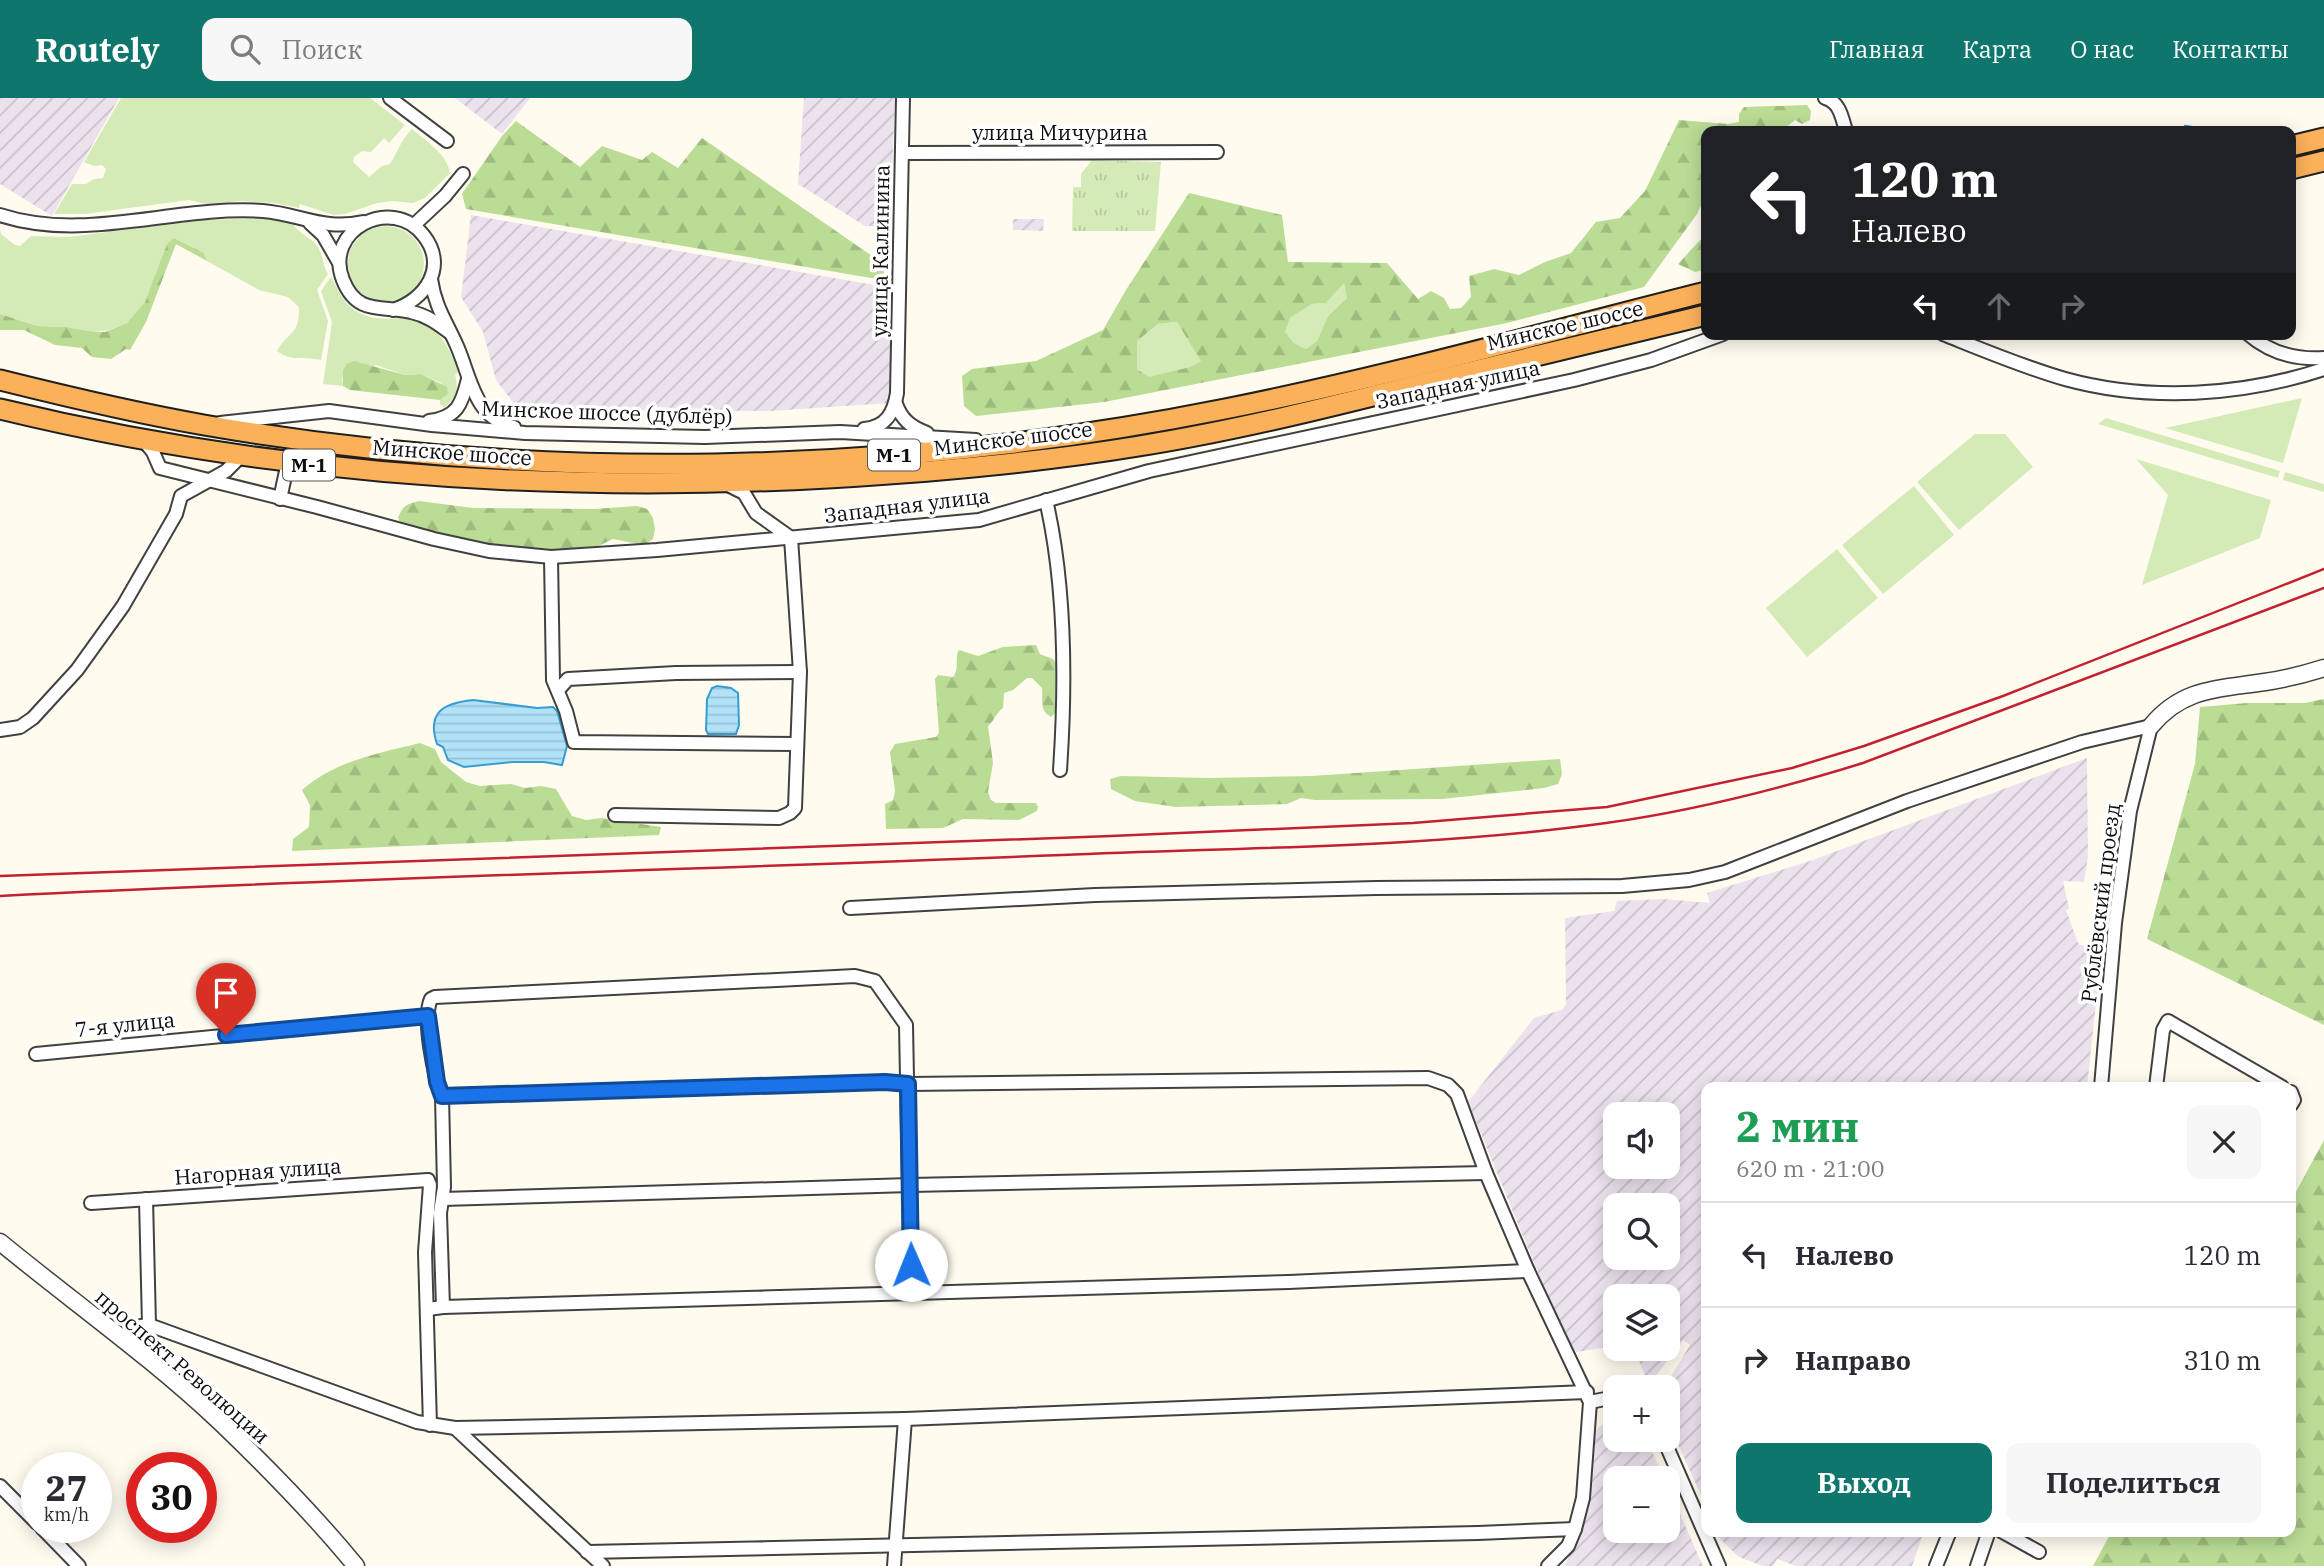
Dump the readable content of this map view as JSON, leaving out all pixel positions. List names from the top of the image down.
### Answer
{
  "streets": {
    "highway": ["Минское шоссе", "М-1"],
    "street": [
      "улица Мичурина",
      "улица Калинина",
      "Западная улица",
      "Минское шоссе (дублёр)",
      "Рублёвский проезд",
      "7-я улица",
      "Нагорная улица",
      "проспект Революции"
    ]
  },
  "crossings": [
    ["улица Мичурина", "улица Калинина"],
    ["Минское шоссе", "Западная улица"],
    ["Минское шоссе", "Минское шоссе (дублёр)"],
    ["Минское шоссе", "М-1"],
    ["Минское шоссе (дублёр)", "М-1"]
  ],
  "page": {
    "header": "Routely",
    "search": "Поиск",
    "nav": [
      "Главная",
      "Карта",
      "О нас",
      "Контакты"
    ],
    "turn": ["120 m", "Налево"],
    "heading": ["2 мин", "620 m · 21:00"],
    "map_buttons": ["+", "−"],
    "list": [
      {
        "name": "Налево",
        "value": "120 m"
      },
      {
        "name": "Направо",
        "value": "310 m"
      }
    ],
    "buttons": ["Выход", "Поделиться"],
    "speed": "27 km/h",
    "limit": "30"
  }
}
